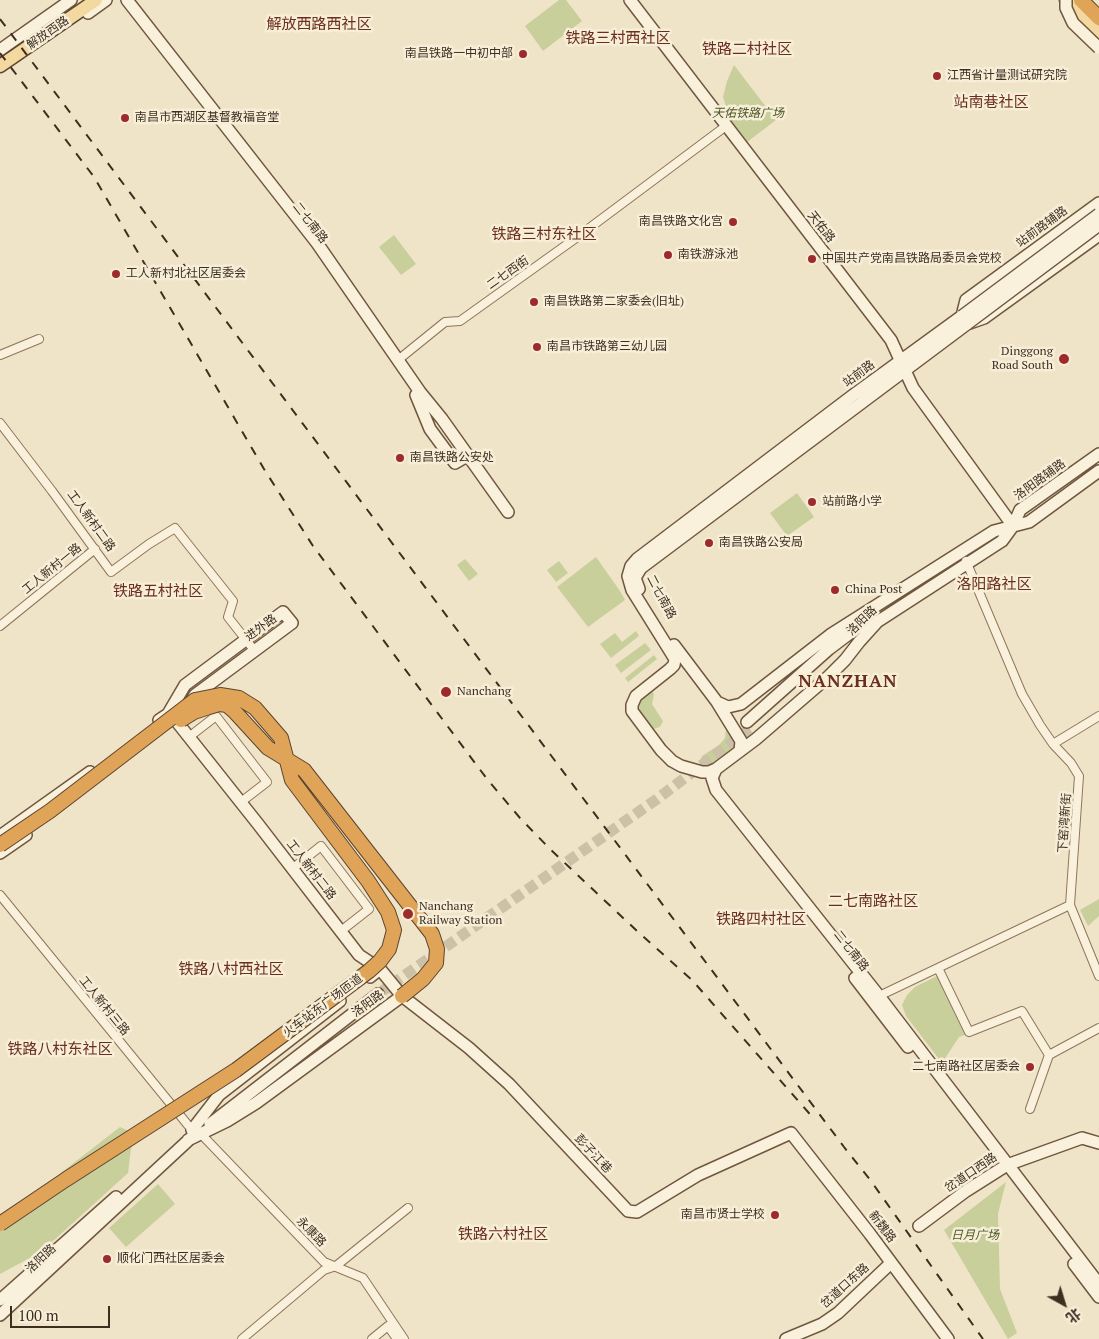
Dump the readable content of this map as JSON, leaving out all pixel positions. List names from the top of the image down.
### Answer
{
  "streets": {
    "highway": ["火车站东广场匝道"],
    "main road": [
      "解放西路",
      "二七南路",
      "天佑路",
      "站前路辅路",
      "站前路",
      "洛阳路辅路",
      "工人新村二路",
      "洛阳路",
      "进外路",
      "彭子江巷",
      "岔道口西路",
      "新魏路",
      "岔道口东路"
    ],
    "street": [
      "二七西街",
      "工人新村一路",
      "下窑湾新街",
      "工人新村三路",
      "永康路"
    ]
  },
  "crossings": [
    ["二七南路", "二七西街"],
    ["二七南路", "站前路"],
    ["二七南路", "洛阳路"],
    ["二七南路", "岔道口西路"],
    ["天佑路", "二七西街"],
    ["天佑路", "站前路"],
    ["天佑路", "洛阳路辅路"],
    ["天佑路", "洛阳路"],
    ["站前路辅路", "站前路"],
    ["洛阳路辅路", "洛阳路"],
    ["工人新村二路", "工人新村一路"],
    ["工人新村二路", "洛阳路"],
    ["工人新村二路", "进外路"],
    ["洛阳路", "下窑湾新街"],
    ["洛阳路", "工人新村三路"],
    ["洛阳路", "彭子江巷"],
    ["洛阳路", "永康路"],
    ["工人新村三路", "永康路"],
    ["彭子江巷", "新魏路"],
    ["新魏路", "岔道口东路"]
  ],
  "districts": [
    "解放西路西社区",
    "铁路三村西社区",
    "铁路二村社区",
    "站南巷社区",
    "铁路三村东社区",
    "洛阳路社区",
    "铁路五村社区",
    "NANZHAN",
    "二七南路社区",
    "铁路四村社区",
    "铁路八村西社区",
    "铁路八村东社区",
    "铁路六村社区"
  ],
  "parks": ["天佑铁路广场", "日月广场"],
  "places": [
    "南昌铁路一中初中部",
    "江西省计量测试研究院",
    "南昌市西湖区基督教福音堂",
    "南昌铁路文化宫",
    "南铁游泳池",
    "中国共产党南昌铁路局委员会党校",
    "工人新村北社区居委会",
    "南昌铁路第二家委会(旧址)",
    "南昌市铁路第三幼儿园",
    "Dinggong Road South",
    "南昌铁路公安处",
    "站前路小学",
    "南昌铁路公安局",
    "China Post",
    "Nanchang",
    "Nanchang Railway Station",
    "二七南路社区居委会",
    "南昌市贤士学校",
    "顺化门西社区居委会"
  ],
  "scale_bar": "100 m",
  "north": "bottom right"
}
